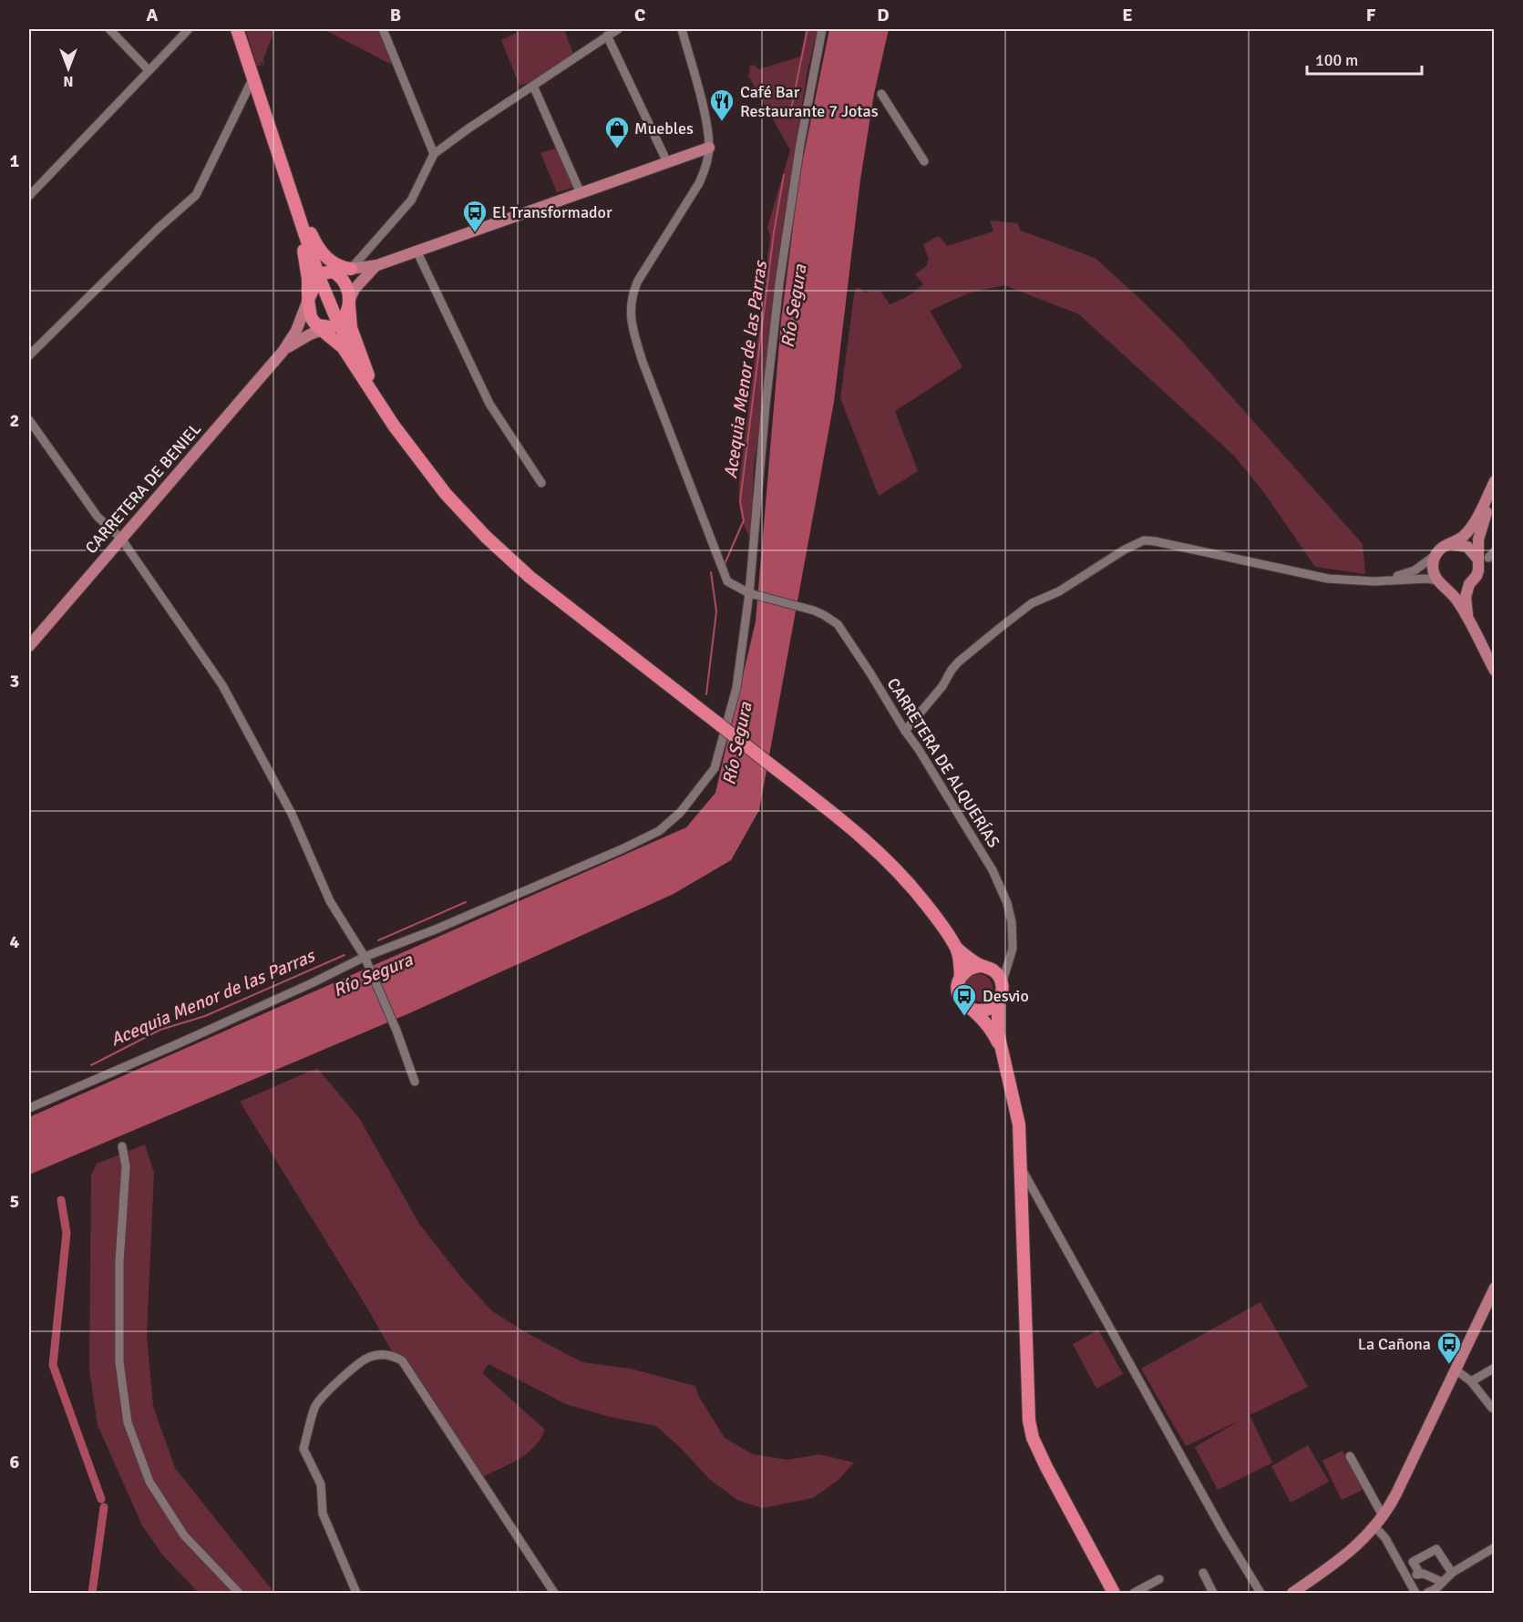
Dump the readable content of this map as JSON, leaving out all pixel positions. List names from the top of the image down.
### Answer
{
  "streets": {
    "main road": ["CARRETERA DE BENIEL"],
    "street": ["CARRETERA DE ALQUERÍAS"]
  },
  "water": ["Río Segura", "Acequia Menor de las Parras"],
  "places": {
    "restaurant": ["Café Bar Restaurante 7 Jotas"],
    "shop": ["Muebles"],
    "bus stop": ["El Transformador", "Desvio", "La Cañona"]
  },
  "scale_bar": "100 m",
  "north": "bottom",
  "grid": {
    "columns": [
      "A",
      "B",
      "C",
      "D",
      "E",
      "F"
    ],
    "rows": [
      "1",
      "2",
      "3",
      "4",
      "5",
      "6"
    ]
  }
}
